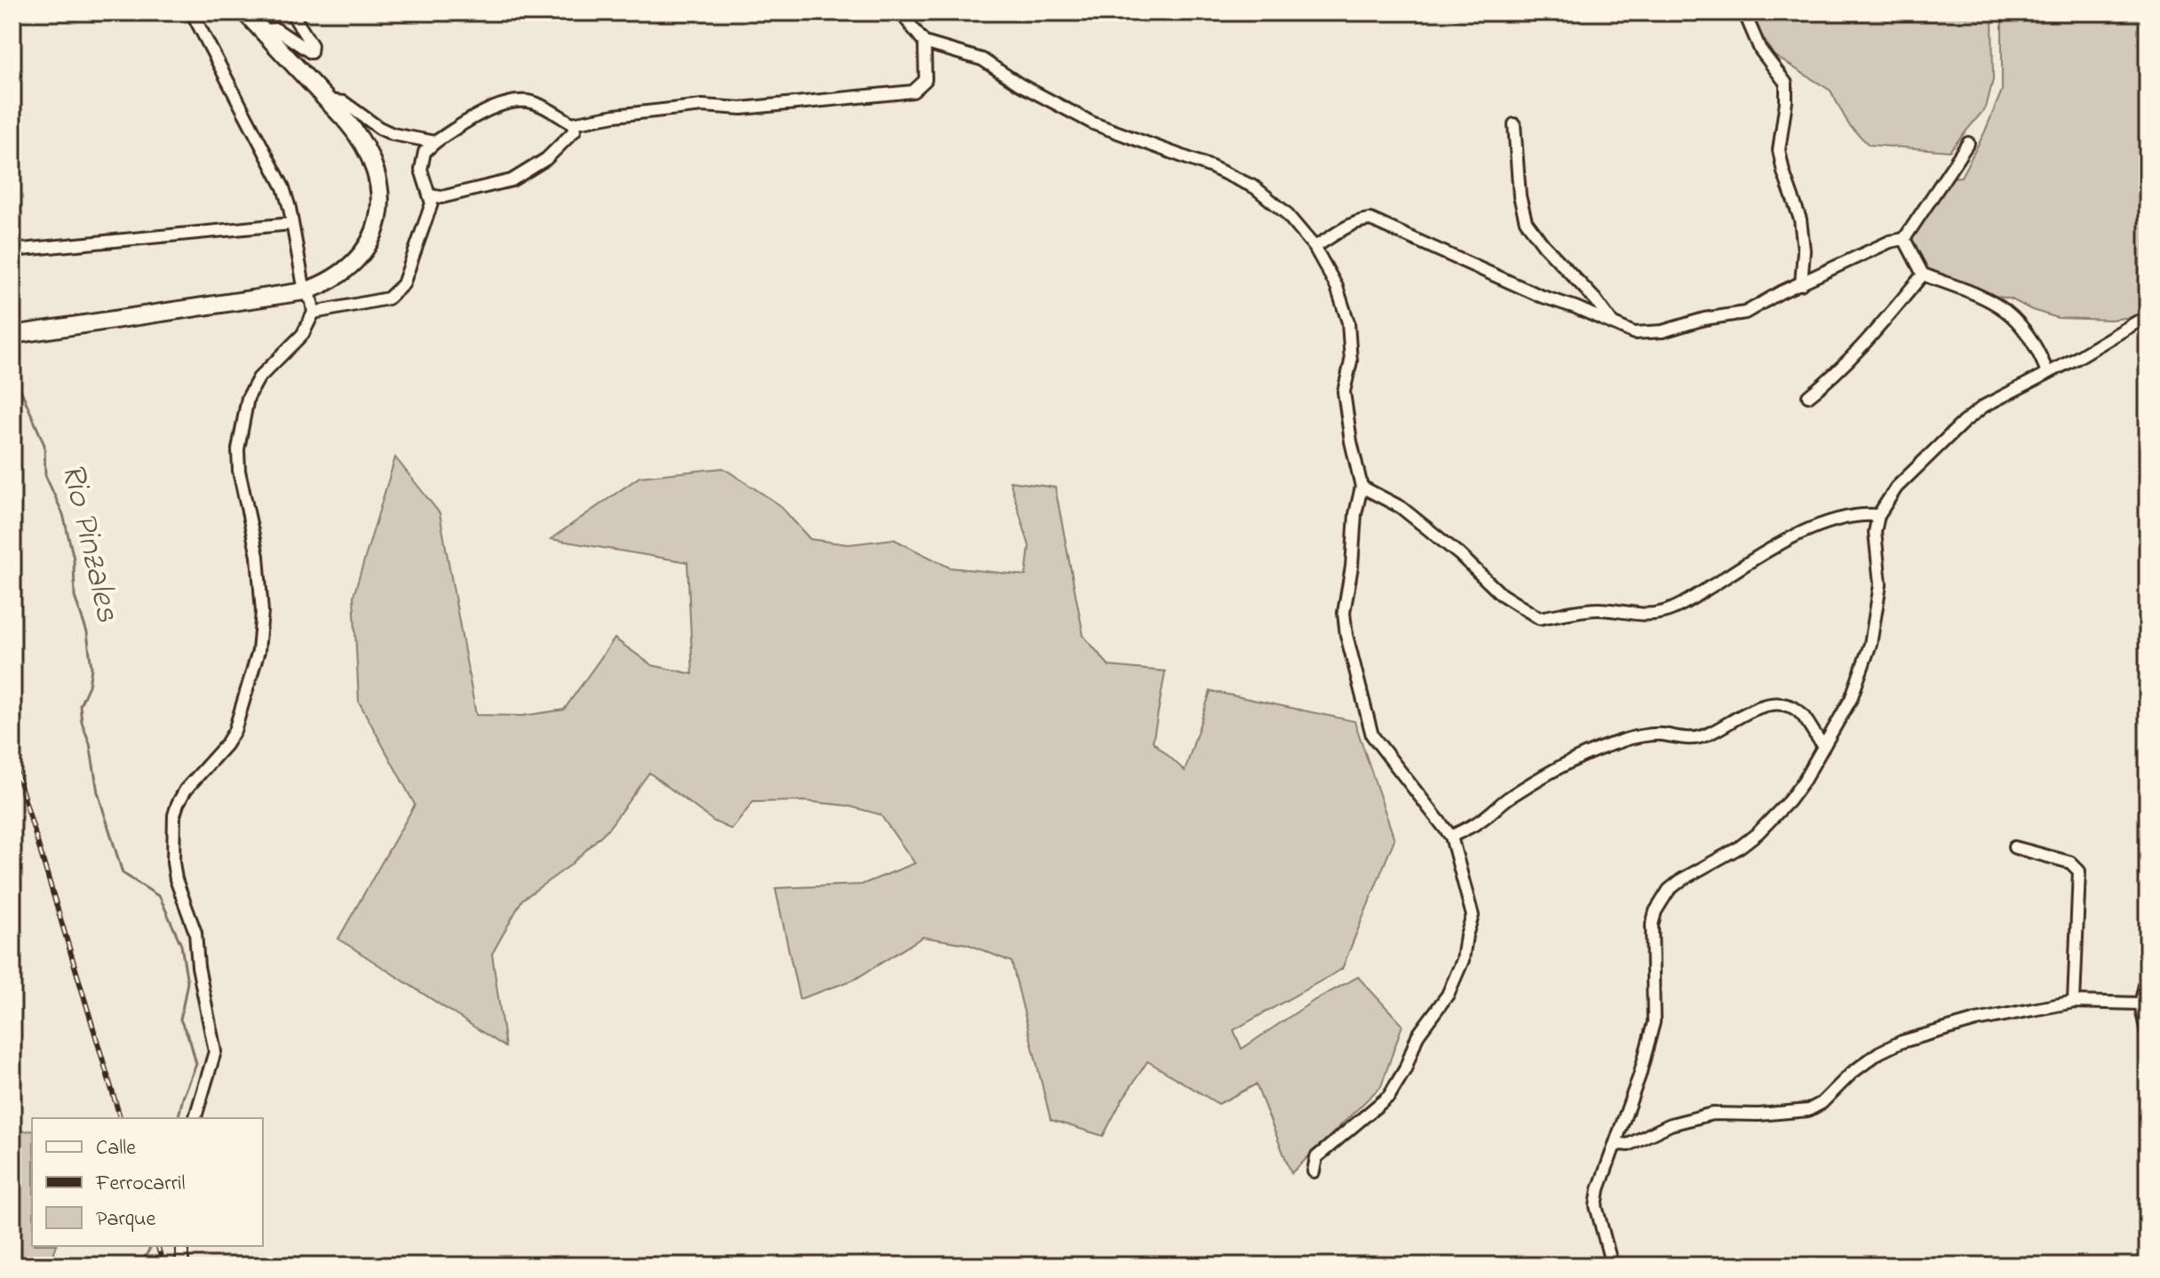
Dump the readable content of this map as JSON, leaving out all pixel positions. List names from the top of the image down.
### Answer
{
  "water": ["Rio Pinzales"],
  "legend": ["Calle", "Ferrocarril", "Parque"]
}
